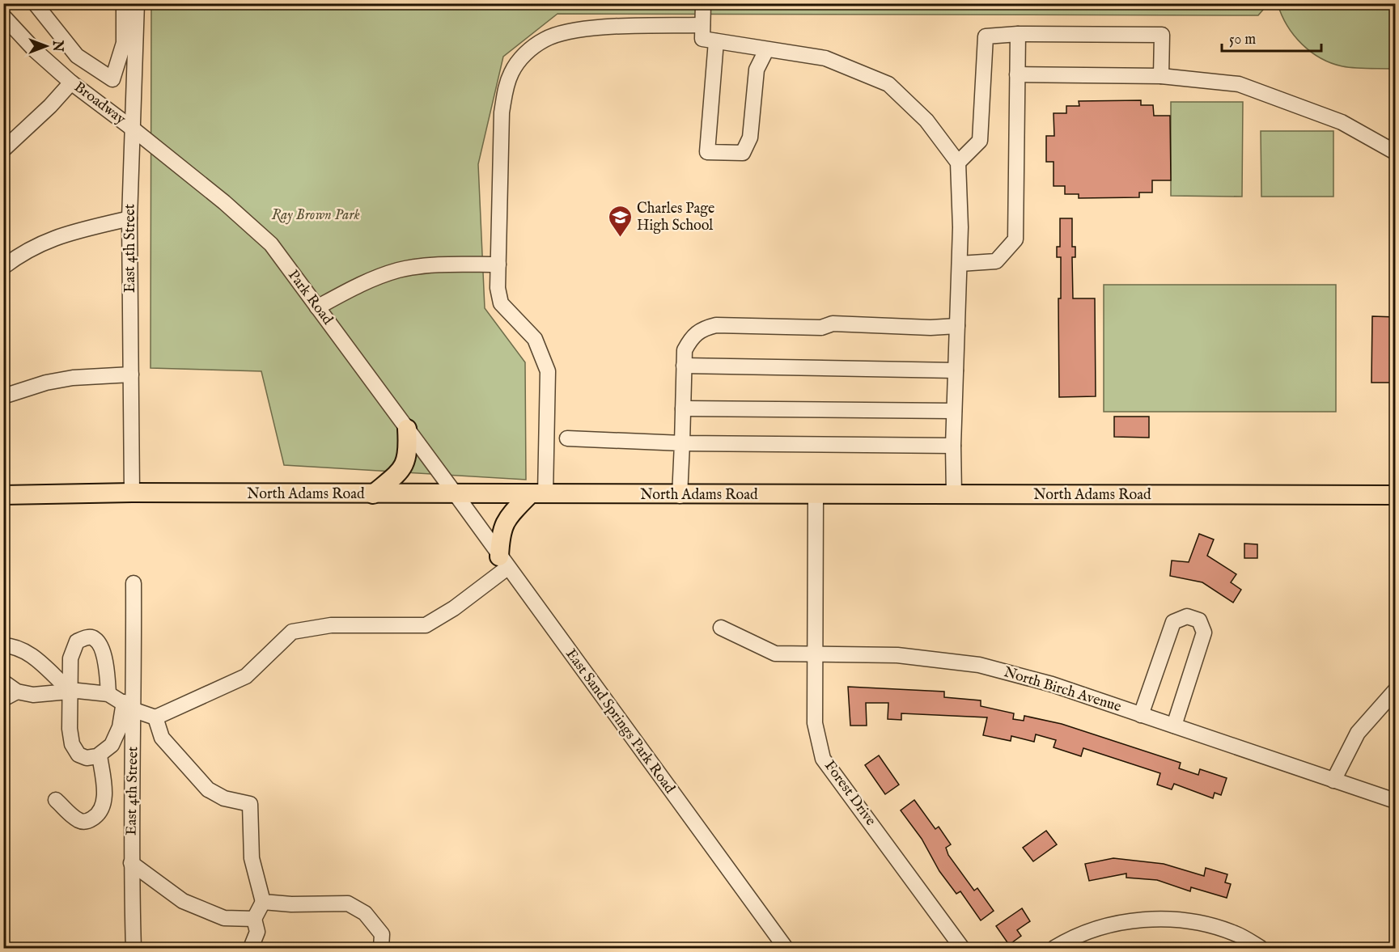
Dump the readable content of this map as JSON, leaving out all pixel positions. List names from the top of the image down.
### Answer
{
  "streets": {
    "main road": ["North Adams Road"],
    "street": [
      "Broadway",
      "East 4th Street",
      "Park Road",
      "North Birch Avenue",
      "East Sand Springs Park Road",
      "Forest Drive"
    ]
  },
  "crossings": [
    ["Broadway", "East 4th Street"],
    ["Broadway", "Park Road"],
    ["East 4th Street", "Park Road"],
    ["East 4th Street", "North Adams Road"],
    ["Park Road", "North Adams Road"],
    ["Park Road", "East Sand Springs Park Road"],
    ["North Adams Road", "East Sand Springs Park Road"],
    ["North Adams Road", "Forest Drive"],
    ["North Birch Avenue", "Forest Drive"]
  ],
  "parks": ["Ray Brown Park"],
  "places": {
    "school or university": ["Charles Page High School"]
  },
  "scale_bar": "50 m",
  "north": "right"
}
